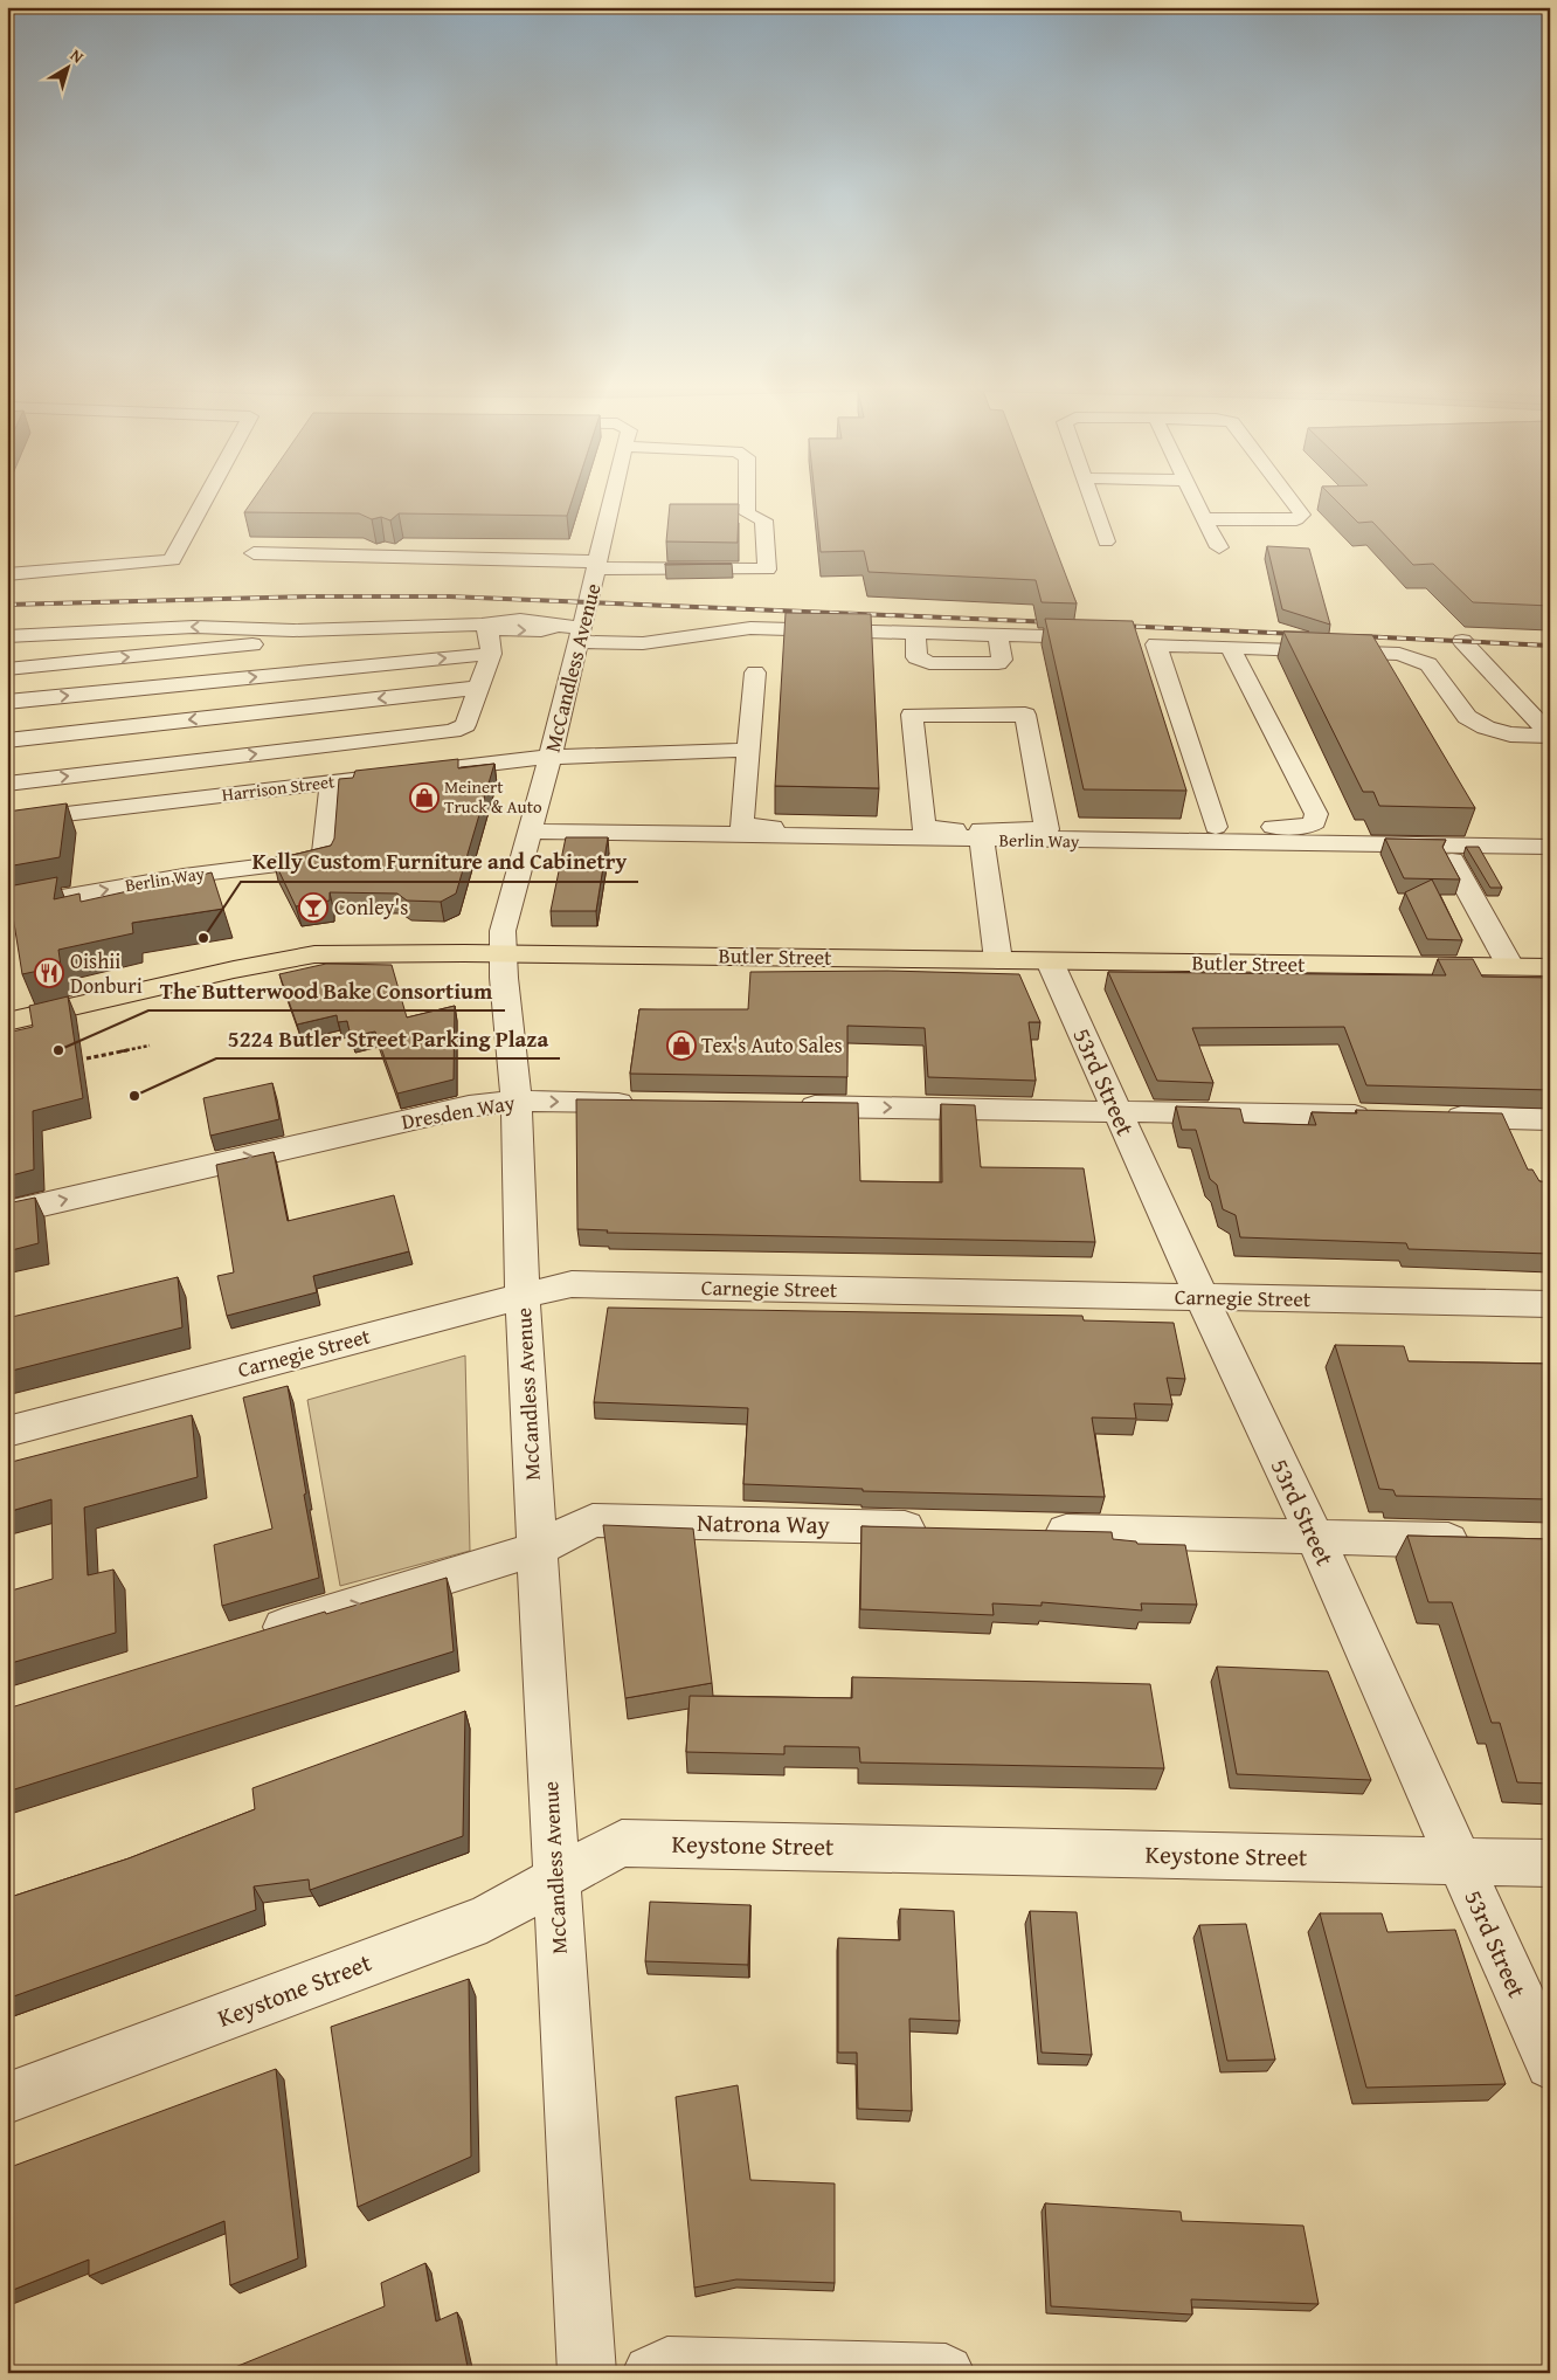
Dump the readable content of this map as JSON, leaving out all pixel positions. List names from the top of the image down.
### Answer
{
  "streets": {
    "main road": ["Butler Street"],
    "street": [
      "McCandless Avenue",
      "Harrison Street",
      "Berlin Way",
      "53rd Street",
      "Dresden Way",
      "Carnegie Street",
      "Natrona Way",
      "Keystone Street"
    ]
  },
  "crossings": [
    ["McCandless Avenue", "Harrison Street"],
    ["McCandless Avenue", "Berlin Way"],
    ["McCandless Avenue", "Butler Street"],
    ["McCandless Avenue", "Dresden Way"],
    ["McCandless Avenue", "Carnegie Street"],
    ["McCandless Avenue", "Natrona Way"],
    ["McCandless Avenue", "Keystone Street"],
    ["Harrison Street", "Berlin Way"],
    ["Butler Street", "53rd Street"],
    ["53rd Street", "Carnegie Street"],
    ["53rd Street", "Keystone Street"]
  ],
  "one_way": ["Dresden Way", "Natrona Way"],
  "places": {
    "shop": ["Meinert Truck & Auto", "Tex's Auto Sales"],
    "bar": ["Conley's"],
    "other": ["Kelly Custom Furniture and Cabinetry", "The Butterwood Bake Consortium", "5224 Butler Street Parking Plaza"],
    "restaurant": ["Oishii Donburi"]
  },
  "north": "top right"
}
